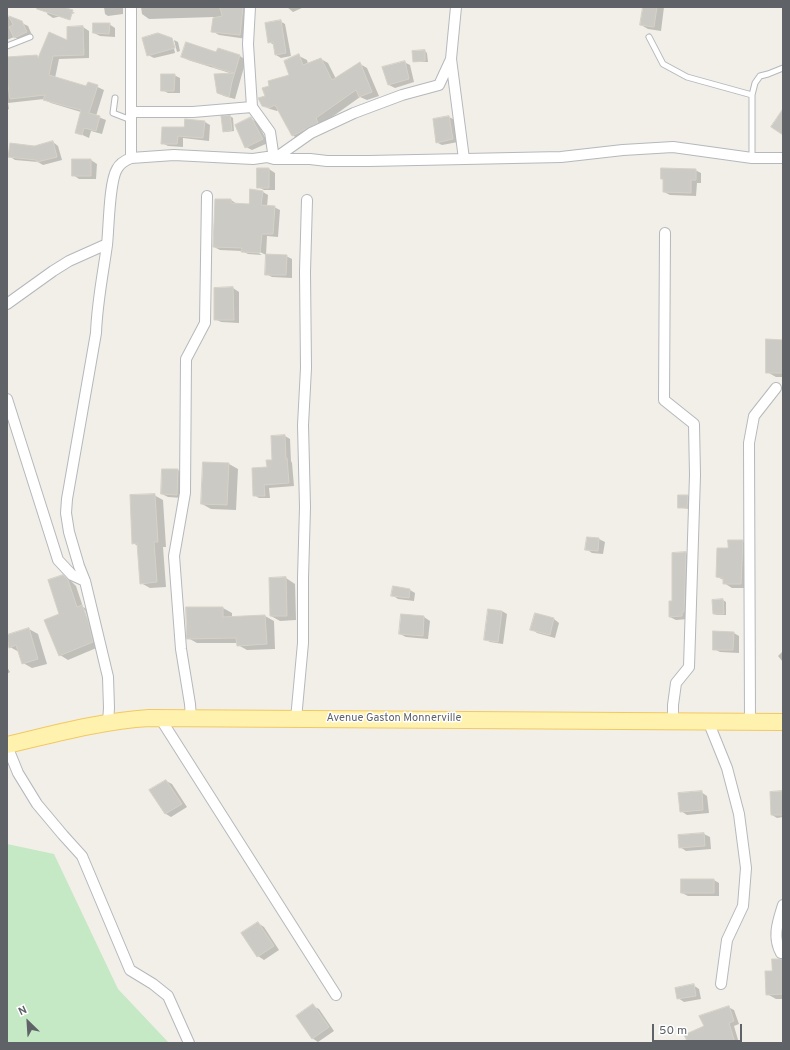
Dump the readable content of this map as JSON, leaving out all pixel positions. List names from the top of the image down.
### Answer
{
  "streets": {
    "main road": ["Avenue Gaston Monnerville"]
  },
  "scale_bar": "50 m",
  "north": "top left"
}
